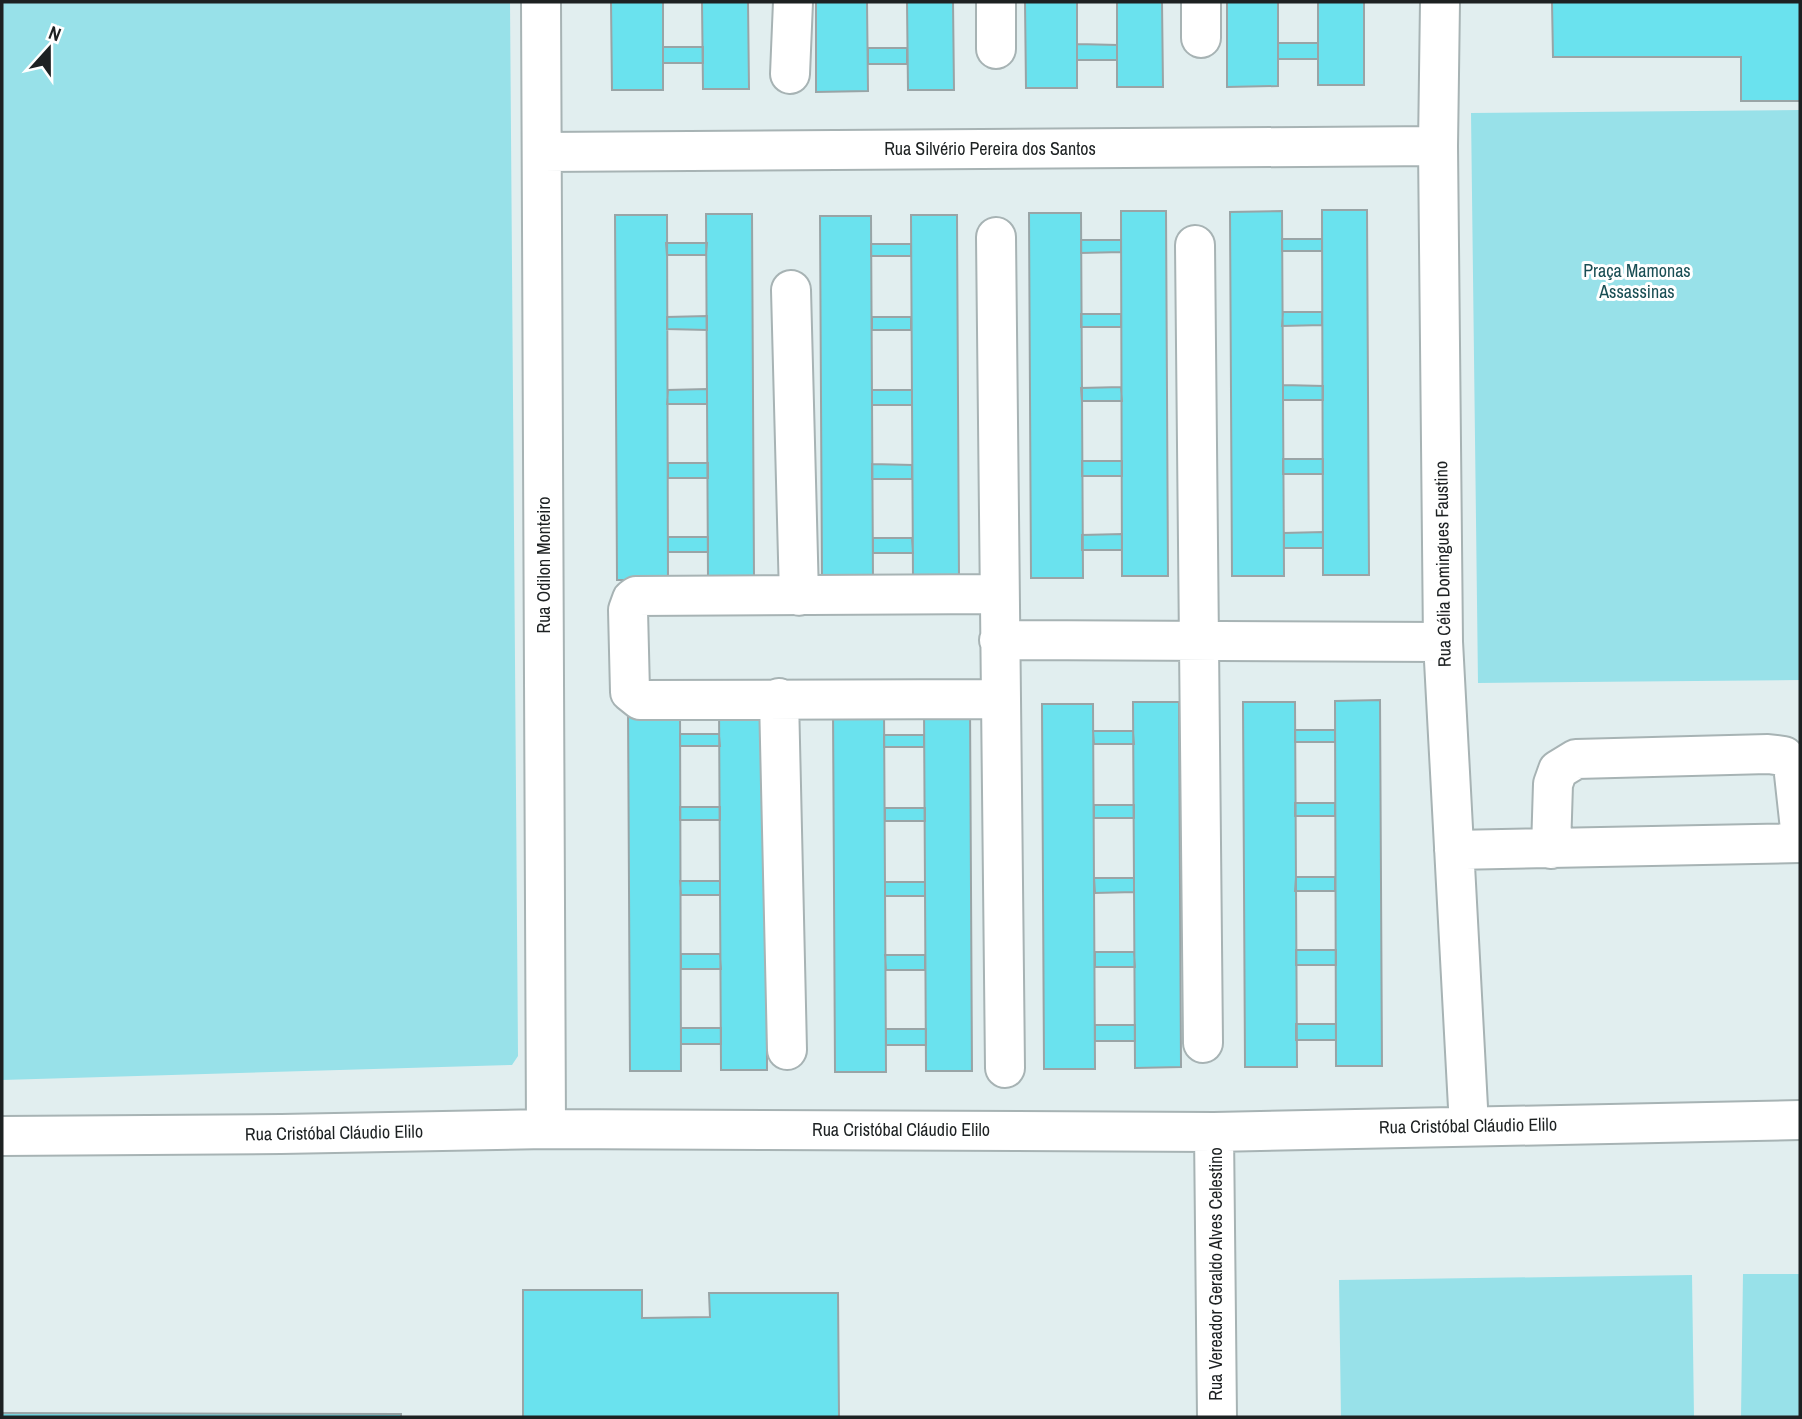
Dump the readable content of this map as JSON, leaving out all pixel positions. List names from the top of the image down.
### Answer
{
  "streets": {
    "street": [
      "Rua Silvério Pereira dos Santos",
      "Rua Célia Domingues Faustino",
      "Rua Odilon Monteiro",
      "Rua Cristóbal Cláudio Elilo",
      "Rua Vereador Geraldo Alves Celestino"
    ]
  },
  "crossings": [
    ["Rua Silvério Pereira dos Santos", "Rua Célia Domingues Faustino"],
    ["Rua Silvério Pereira dos Santos", "Rua Odilon Monteiro"],
    ["Rua Célia Domingues Faustino", "Rua Cristóbal Cláudio Elilo"],
    ["Rua Odilon Monteiro", "Rua Cristóbal Cláudio Elilo"],
    ["Rua Cristóbal Cláudio Elilo", "Rua Vereador Geraldo Alves Celestino"]
  ],
  "parks": ["Praça Mamonas Assassinas"],
  "north": "top"
}
